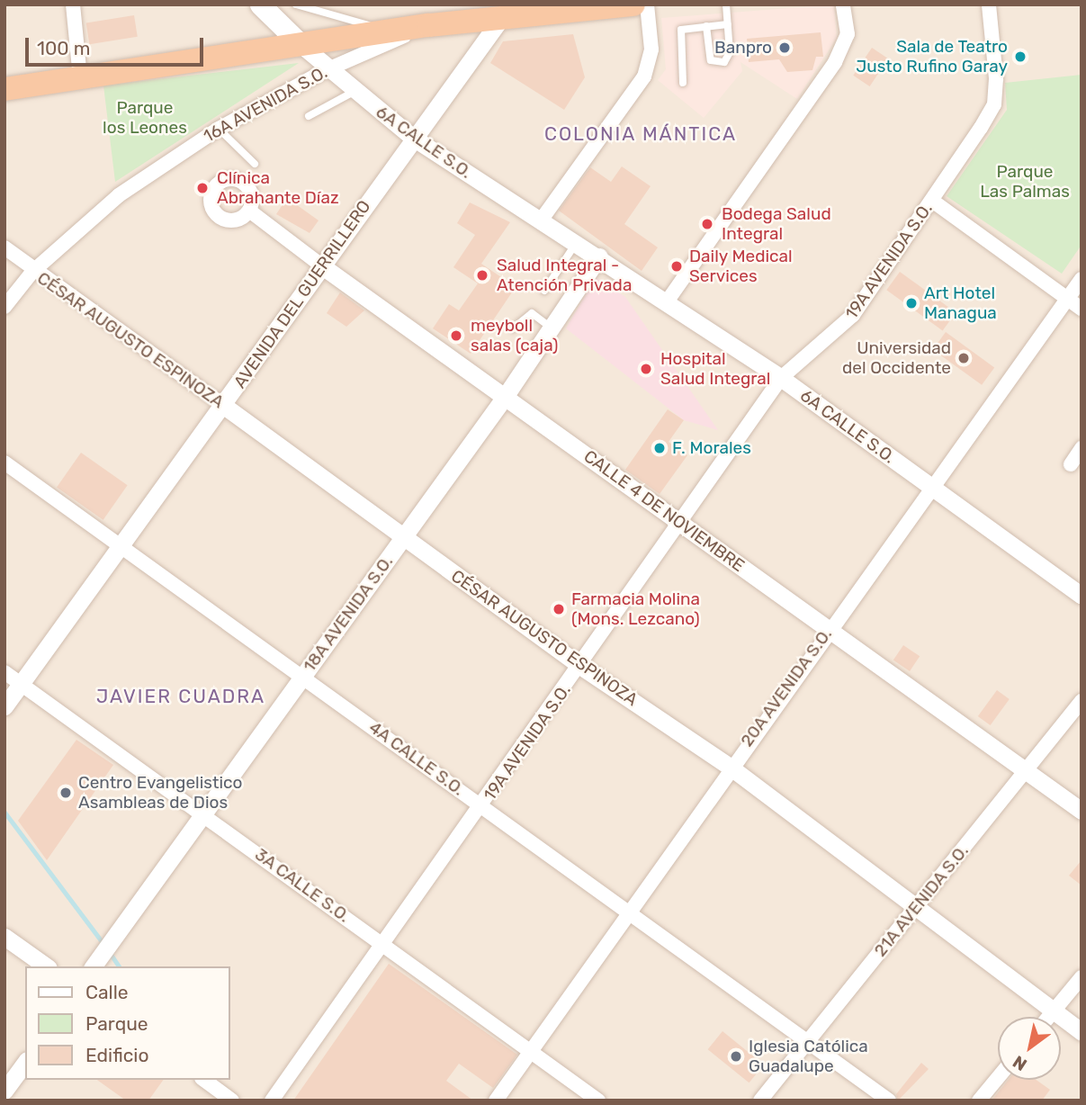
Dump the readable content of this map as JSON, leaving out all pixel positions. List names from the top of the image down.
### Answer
{
  "streets": {
    "street": [
      "16A AVENIDA S.O.",
      "6A CALLE S.O.",
      "19A AVENIDA S.O.",
      "AVENIDA DEL GUERRILLERO",
      "CÉSAR AUGUSTO ESPINOZA",
      "CALLE 4 DE NOVIEMBRE",
      "18A AVENIDA S.O.",
      "20A AVENIDA S.O.",
      "4A CALLE S.O.",
      "3A CALLE S.O.",
      "21A AVENIDA S.O."
    ]
  },
  "crossings": [
    ["16A AVENIDA S.O.", "6A CALLE S.O."],
    ["16A AVENIDA S.O.", "CÉSAR AUGUSTO ESPINOZA"],
    ["6A CALLE S.O.", "19A AVENIDA S.O."],
    ["6A CALLE S.O.", "AVENIDA DEL GUERRILLERO"],
    ["6A CALLE S.O.", "18A AVENIDA S.O."],
    ["6A CALLE S.O.", "20A AVENIDA S.O."],
    ["19A AVENIDA S.O.", "CÉSAR AUGUSTO ESPINOZA"],
    ["19A AVENIDA S.O.", "CALLE 4 DE NOVIEMBRE"],
    ["19A AVENIDA S.O.", "4A CALLE S.O."],
    ["19A AVENIDA S.O.", "3A CALLE S.O."],
    ["AVENIDA DEL GUERRILLERO", "CÉSAR AUGUSTO ESPINOZA"],
    ["AVENIDA DEL GUERRILLERO", "CALLE 4 DE NOVIEMBRE"],
    ["AVENIDA DEL GUERRILLERO", "4A CALLE S.O."],
    ["AVENIDA DEL GUERRILLERO", "3A CALLE S.O."],
    ["CÉSAR AUGUSTO ESPINOZA", "18A AVENIDA S.O."],
    ["CÉSAR AUGUSTO ESPINOZA", "20A AVENIDA S.O."],
    ["CÉSAR AUGUSTO ESPINOZA", "21A AVENIDA S.O."],
    ["CALLE 4 DE NOVIEMBRE", "18A AVENIDA S.O."],
    ["CALLE 4 DE NOVIEMBRE", "20A AVENIDA S.O."],
    ["CALLE 4 DE NOVIEMBRE", "21A AVENIDA S.O."],
    ["18A AVENIDA S.O.", "4A CALLE S.O."],
    ["18A AVENIDA S.O.", "3A CALLE S.O."],
    ["20A AVENIDA S.O.", "4A CALLE S.O."],
    ["20A AVENIDA S.O.", "3A CALLE S.O."],
    ["4A CALLE S.O.", "21A AVENIDA S.O."]
  ],
  "districts": ["COLONIA MÁNTICA", "JAVIER CUADRA"],
  "parks": ["Parque los Leones", "Parque Las Palmas"],
  "places": [
    "Banpro",
    "Sala de Teatro Justo Rufino Garay",
    "Clínica Abrahante Díaz",
    "Bodega Salud Integral",
    "Daily Medical Services",
    "Salud Integral - Atención Privada",
    "Art Hotel Managua",
    "meyboll salas (caja)",
    "Universidad del Occidente",
    "Hospital Salud Integral",
    "F. Morales",
    "Farmacia Molina (Mons. Lezcano)",
    "Centro Evangelistico Asambleas de Dios",
    "Iglesia Católica Guadalupe"
  ],
  "legend": ["Calle", "Parque", "Edificio"],
  "scale_bar": "100 m",
  "north": "bottom left"
}
